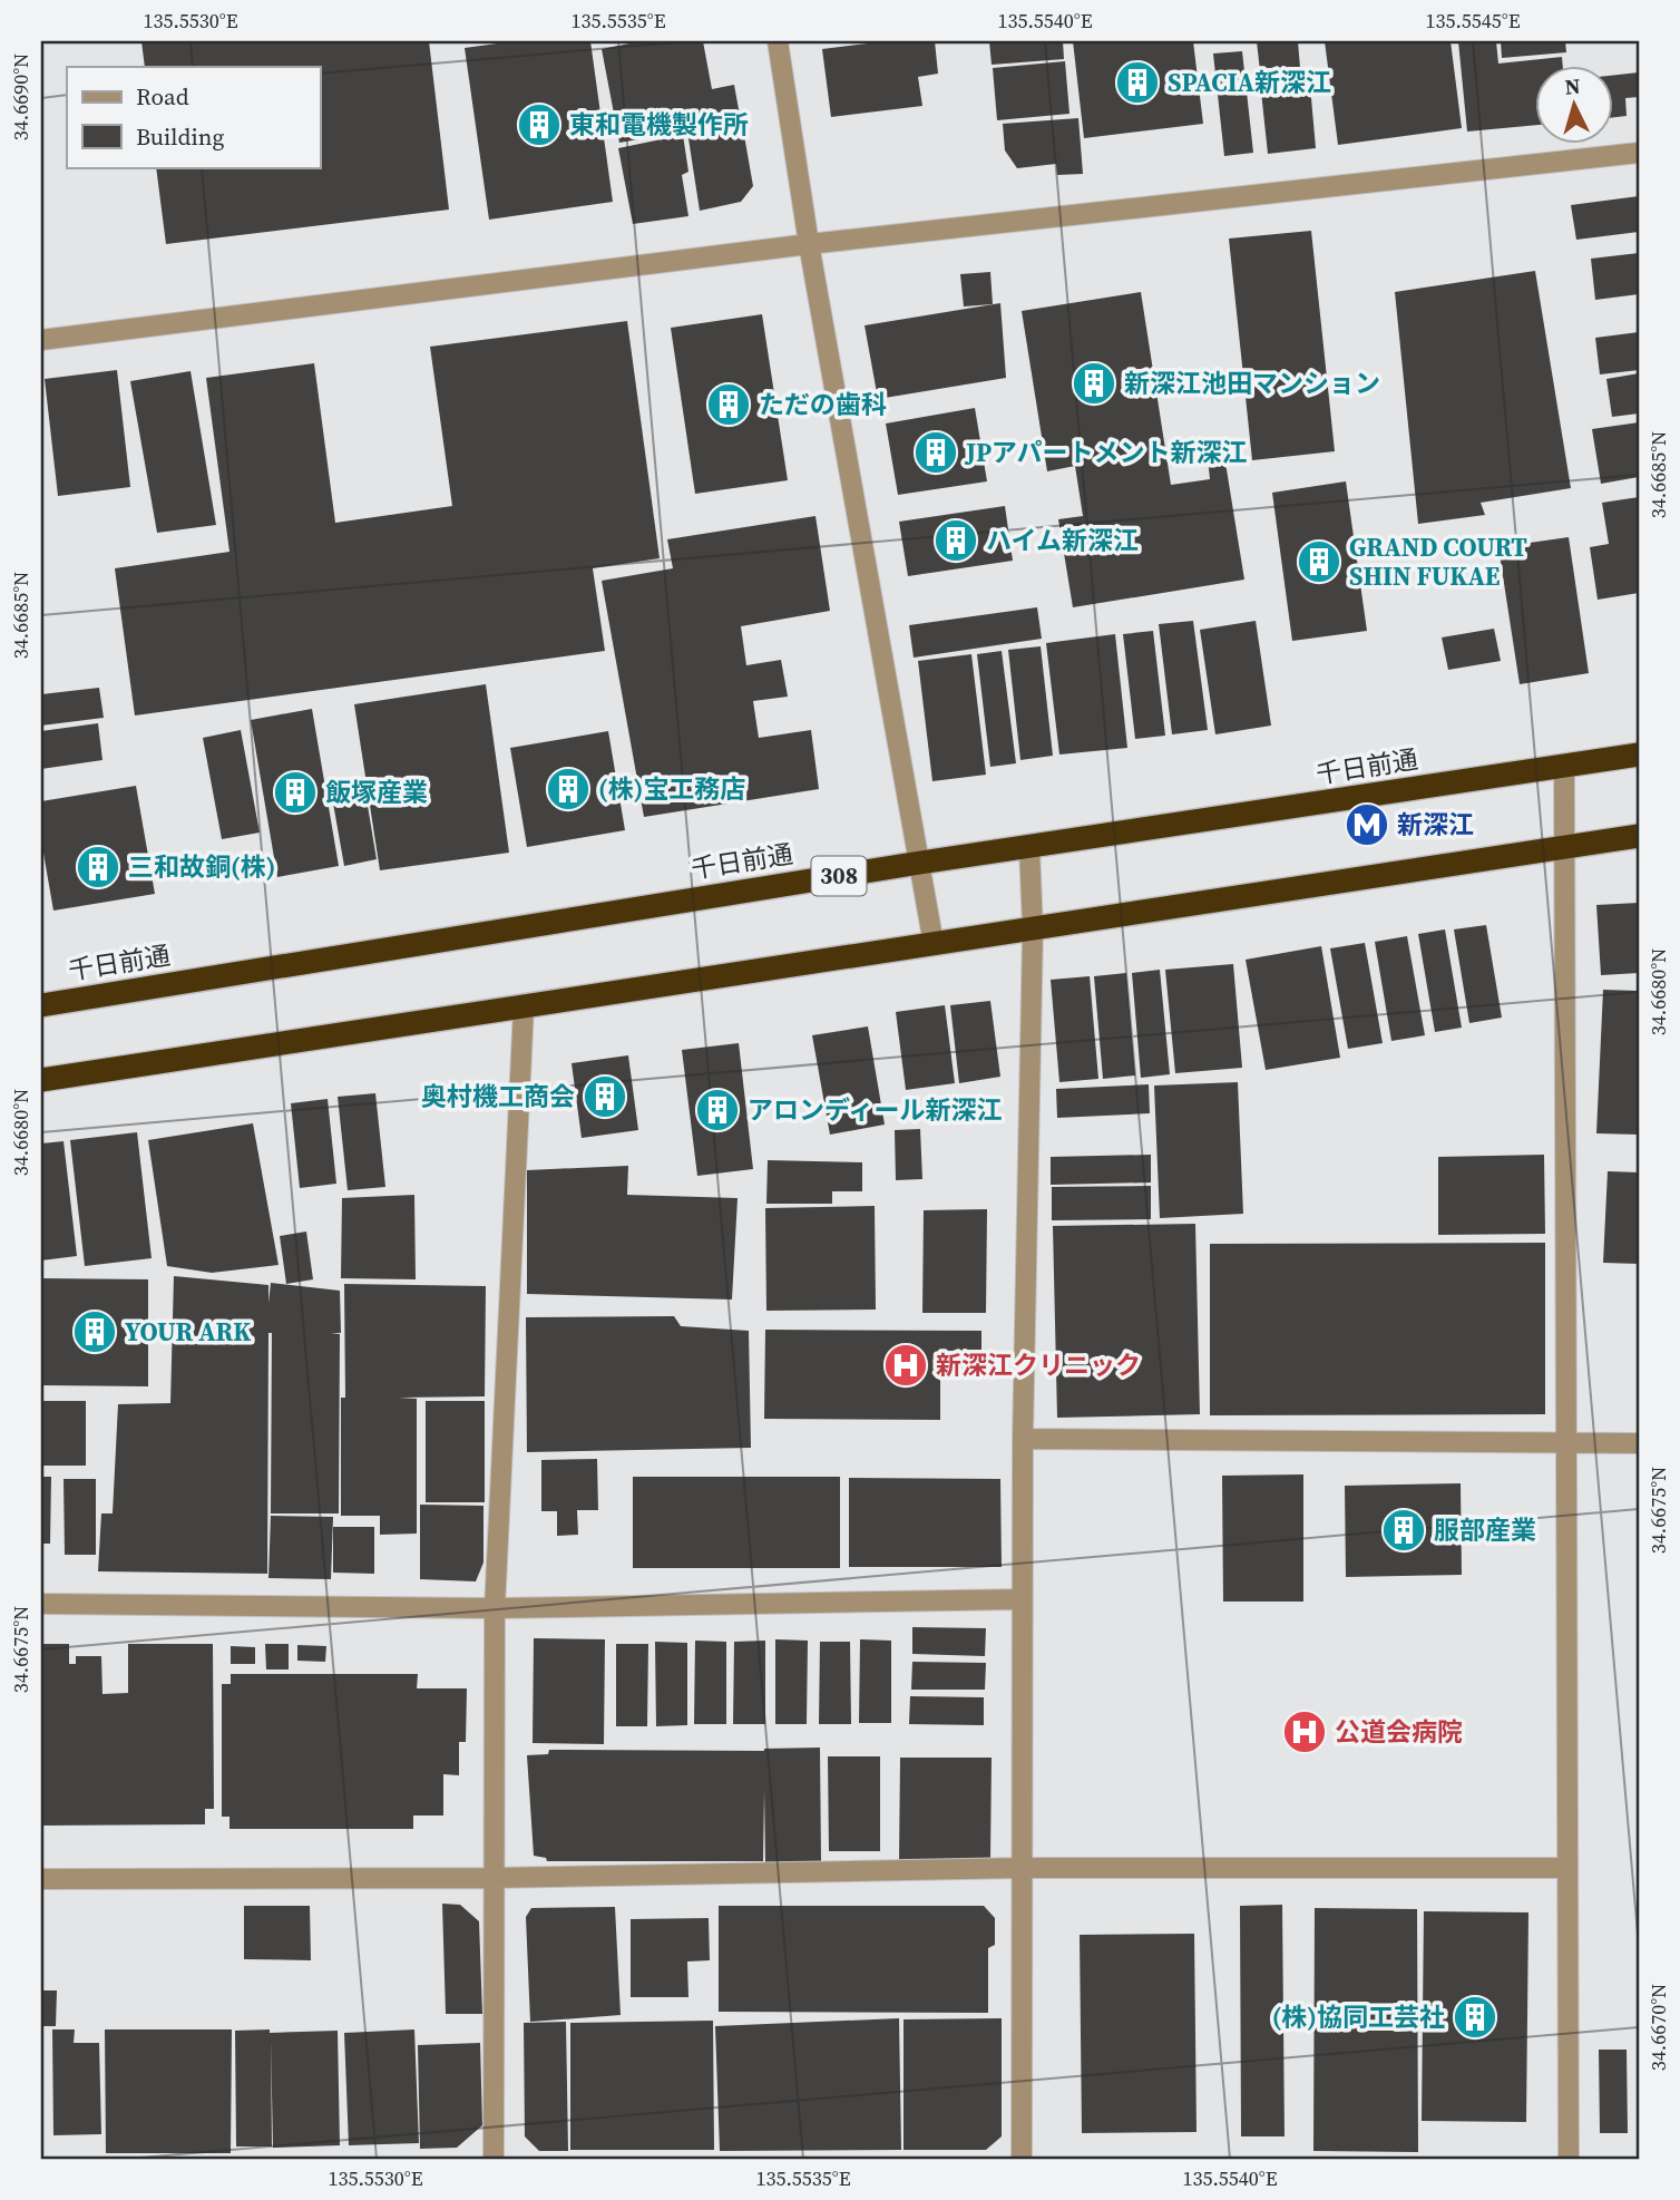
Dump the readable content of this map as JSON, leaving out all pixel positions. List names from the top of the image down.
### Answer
{
  "streets": {
    "highway": ["千日前通", "308"]
  },
  "places": {
    "building": [
      "SPACIA新深江",
      "東和電機製作所",
      "新深江池田マンション",
      "ただの歯科",
      "JPアパートメント新深江",
      "ハイム新深江",
      "GRAND COURT SHIN FUKAE",
      "(株)宝工務店",
      "飯塚産業",
      "三和故銅(株)",
      "奥村機工商会",
      "アロンディール新深江",
      "YOUR ARK",
      "服部産業",
      "(株)協同工芸社"
    ],
    "metro station": ["新深江"],
    "hospital": ["新深江クリニック", "公道会病院"]
  },
  "legend": ["Road", "Building"],
  "north": "top",
  "coordinates": [
    "135.5530°E",
    "135.5535°E",
    "135.5540°E",
    "135.5545°E",
    "34.6690°N",
    "34.6685°N",
    "34.6680°N",
    "34.6675°N",
    "34.6670°N"
  ]
}
